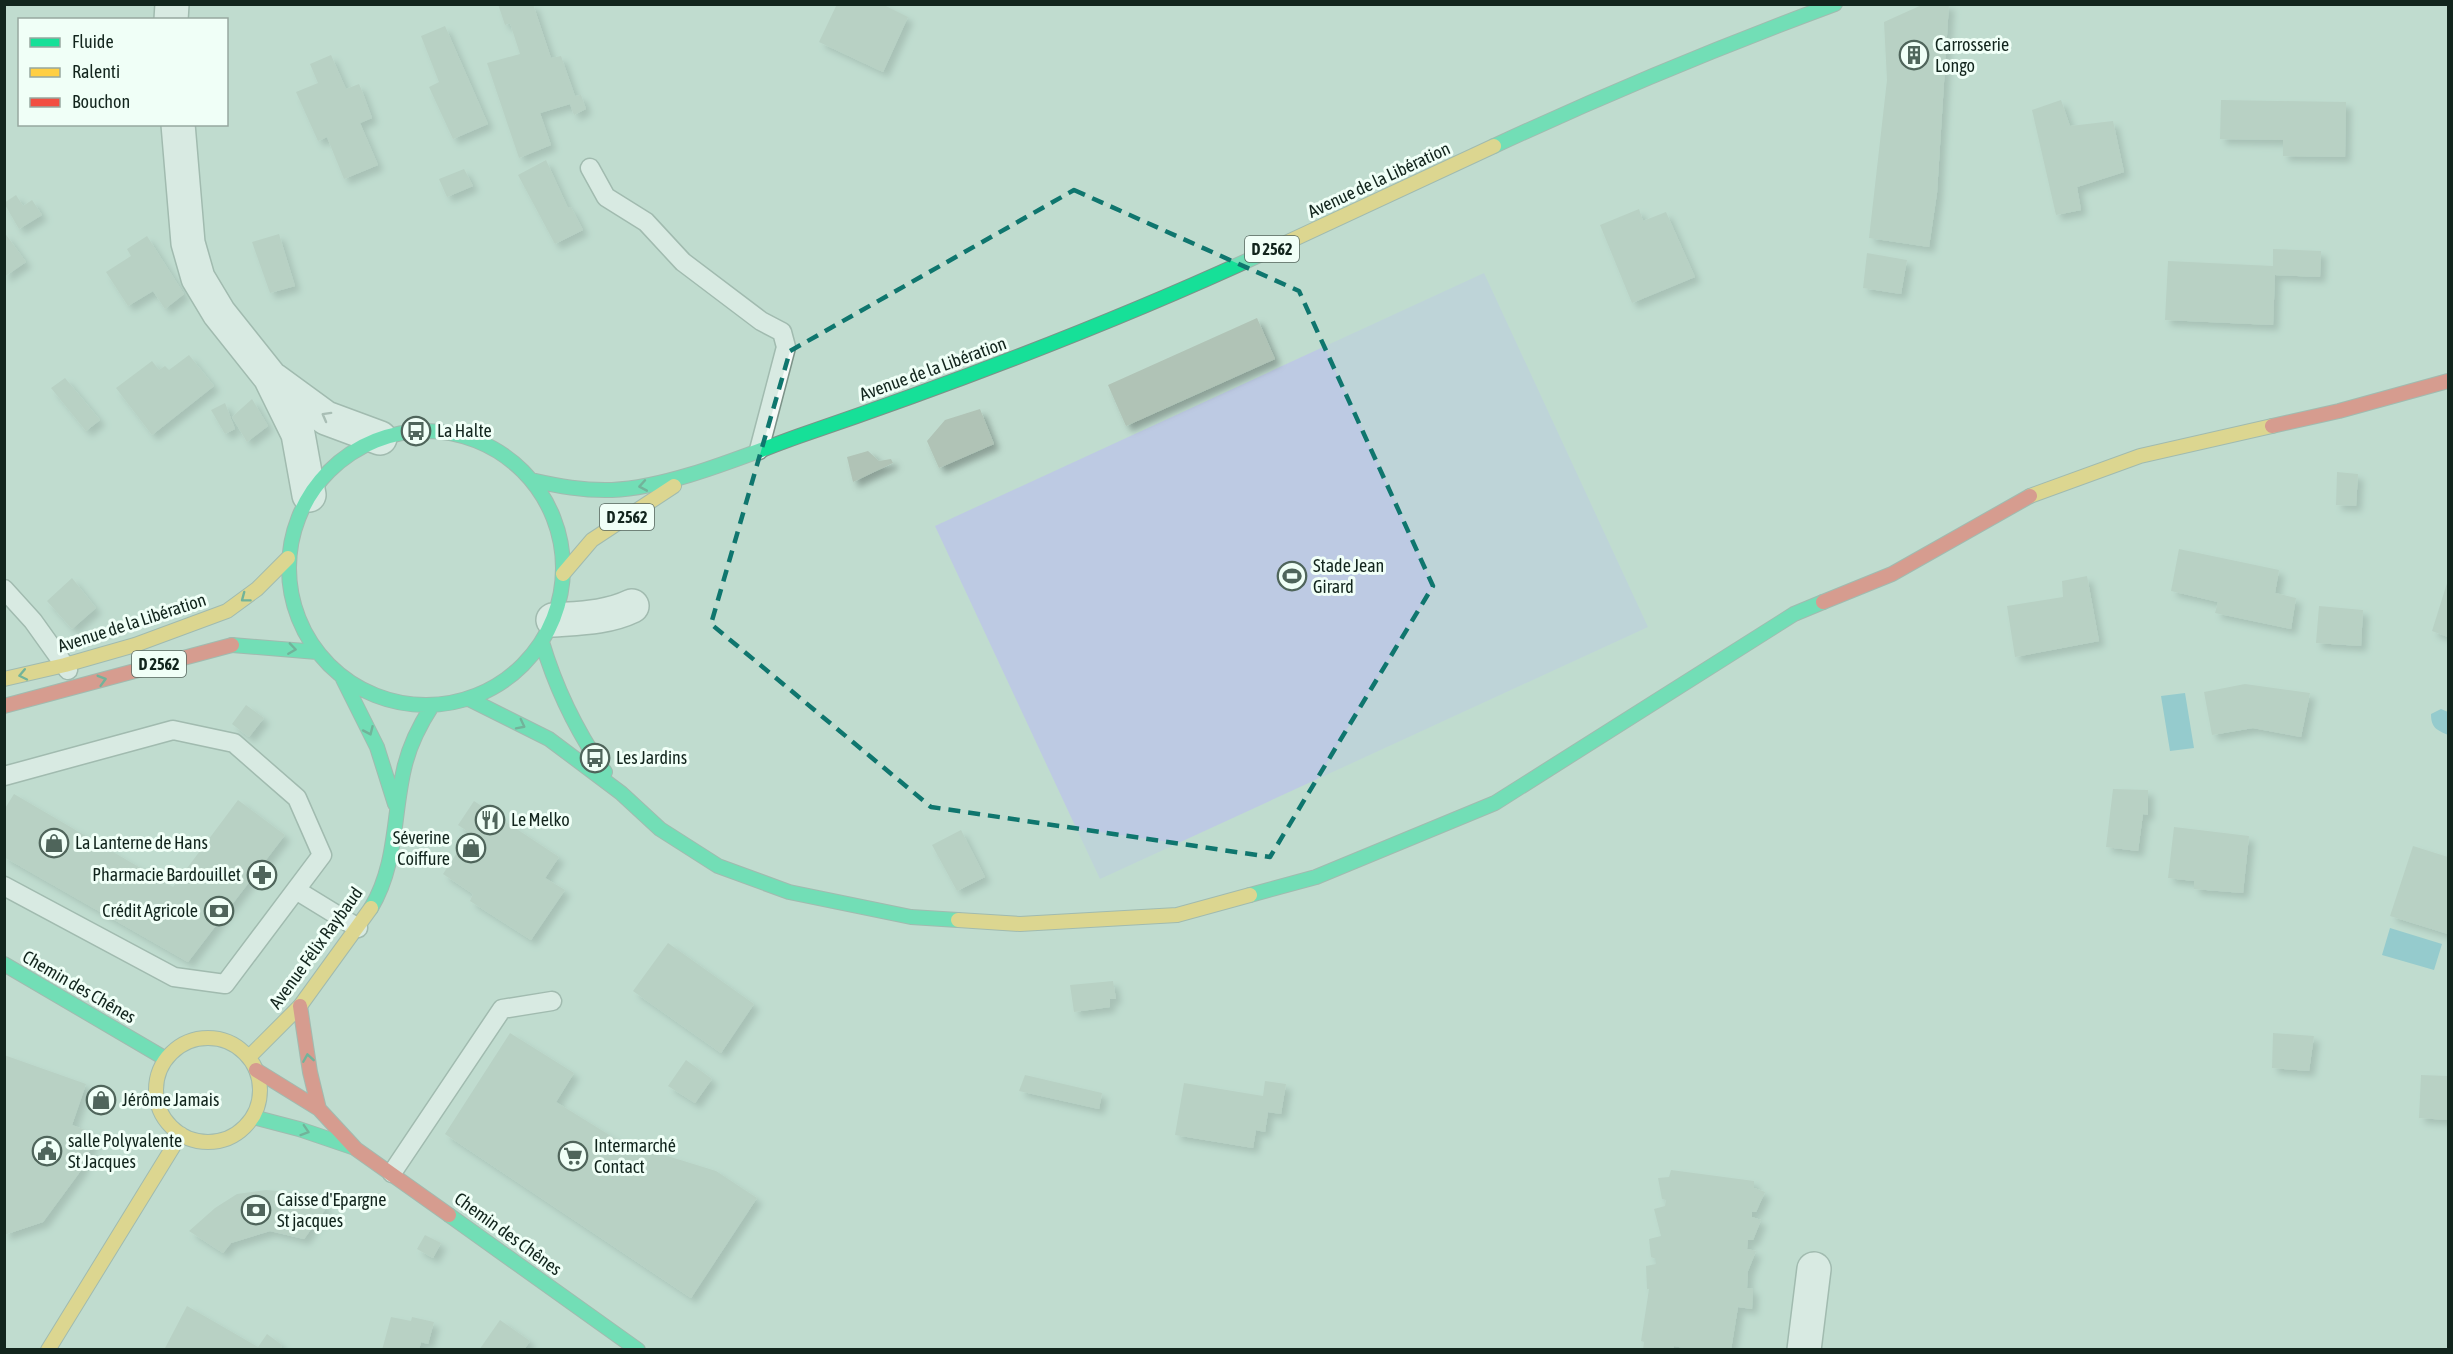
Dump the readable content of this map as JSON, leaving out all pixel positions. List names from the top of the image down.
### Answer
{
  "streets": {
    "main road": [
      "Avenue de la Libération",
      "D 2562",
      "Avenue Félix Raybaud",
      "Chemin des Chênes"
    ]
  },
  "crossings": [
    ["Avenue Félix Raybaud", "Chemin des Chênes"]
  ],
  "places": {
    "building": ["Carrosserie Longo"],
    "bus stop": ["La Halte", "Les Jardins"],
    "sports": ["Stade Jean Girard"],
    "restaurant": ["Le Melko"],
    "shop": ["La Lanterne de Hans", "Séverine Coiffure", "Jérôme Jamais"],
    "pharmacy": ["Pharmacie Bardouillet"],
    "bank": ["Crédit Agricole", "Caisse d'Epargne St jacques"],
    "public building": ["salle Polyvalente St Jacques"],
    "supermarket": ["Intermarché Contact"]
  },
  "legend": ["Fluide", "Ralenti", "Bouchon"]
}
